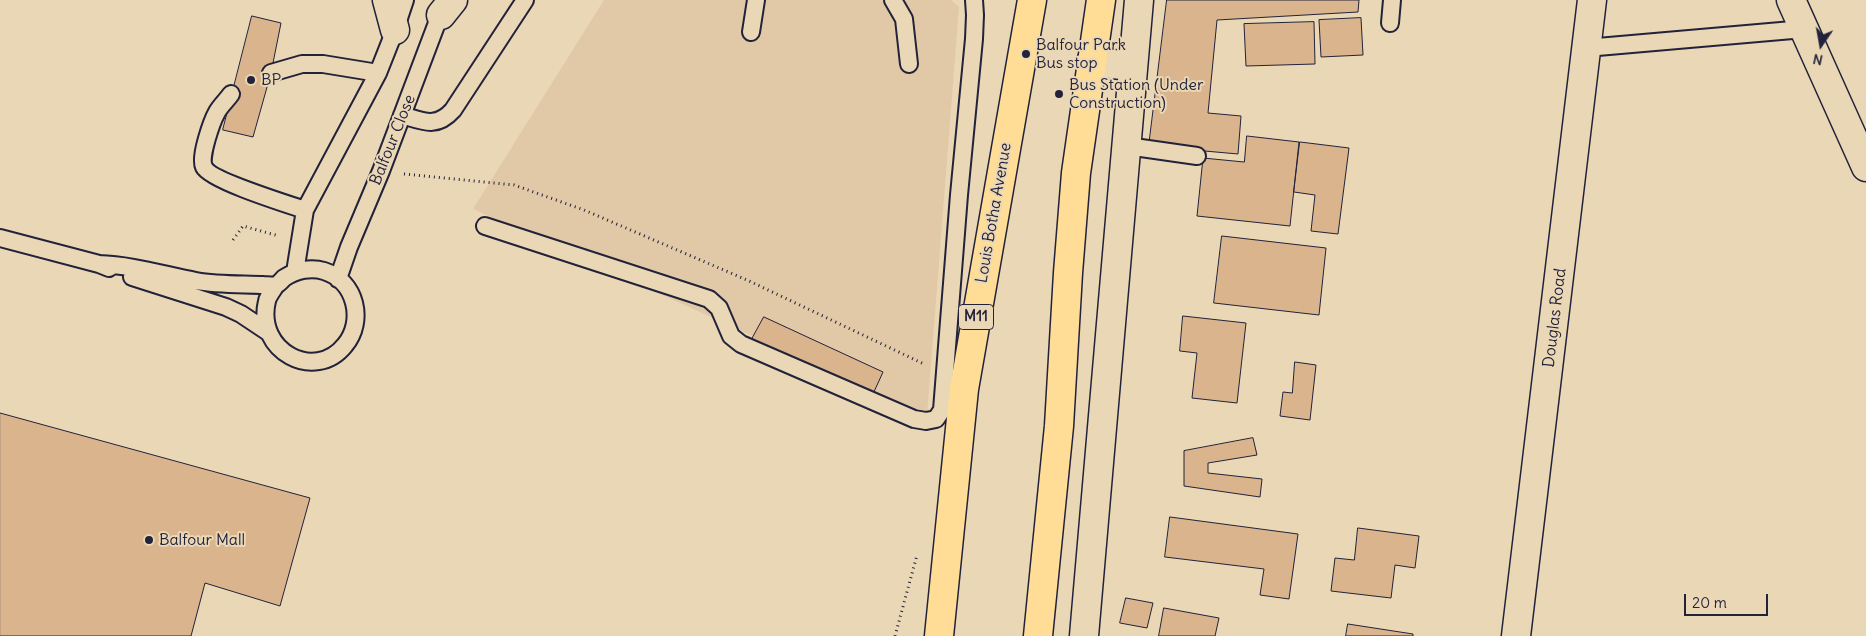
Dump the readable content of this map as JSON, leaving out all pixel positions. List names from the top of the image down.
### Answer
{
  "streets": {
    "main road": ["Louis Botha Avenue", "M11"],
    "street": ["Douglas Road"],
    "lane": ["Balfour Close"]
  },
  "places": [
    "Balfour Park Bus stop",
    "BP",
    "Bus Station (Under Construction)",
    "Balfour Mall"
  ],
  "scale_bar": "20 m",
  "north": "bottom"
}
